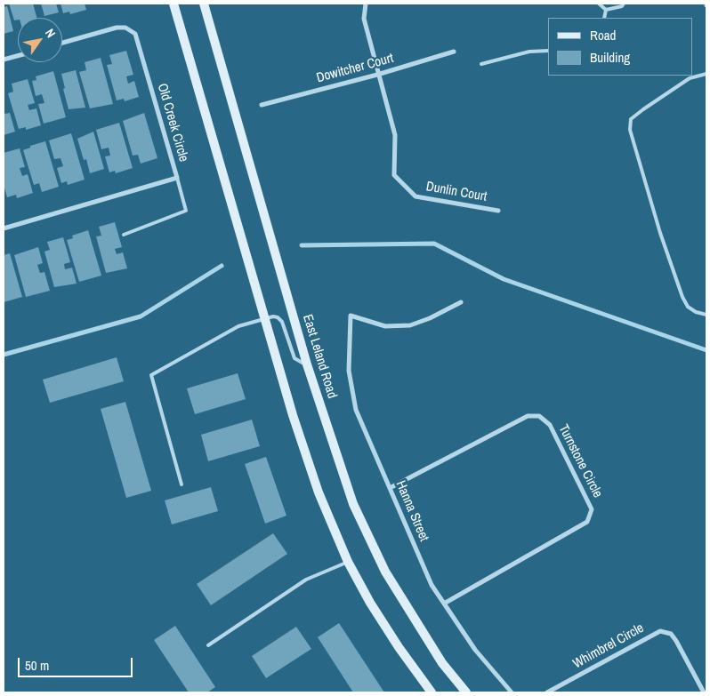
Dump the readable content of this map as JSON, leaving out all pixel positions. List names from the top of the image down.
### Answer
{
  "streets": {
    "main road": ["East Leland Road"],
    "street": [
      "Dowitcher Court",
      "Old Creek Circle",
      "Dunlin Court",
      "Turnstone Circle",
      "Hanna Street",
      "Whimbrel Circle"
    ]
  },
  "crossings": [
    ["Dowitcher Court", "Dunlin Court"],
    ["Turnstone Circle", "Hanna Street"]
  ],
  "legend": ["Road", "Building"],
  "scale_bar": "50 m",
  "north": "top right"
}
